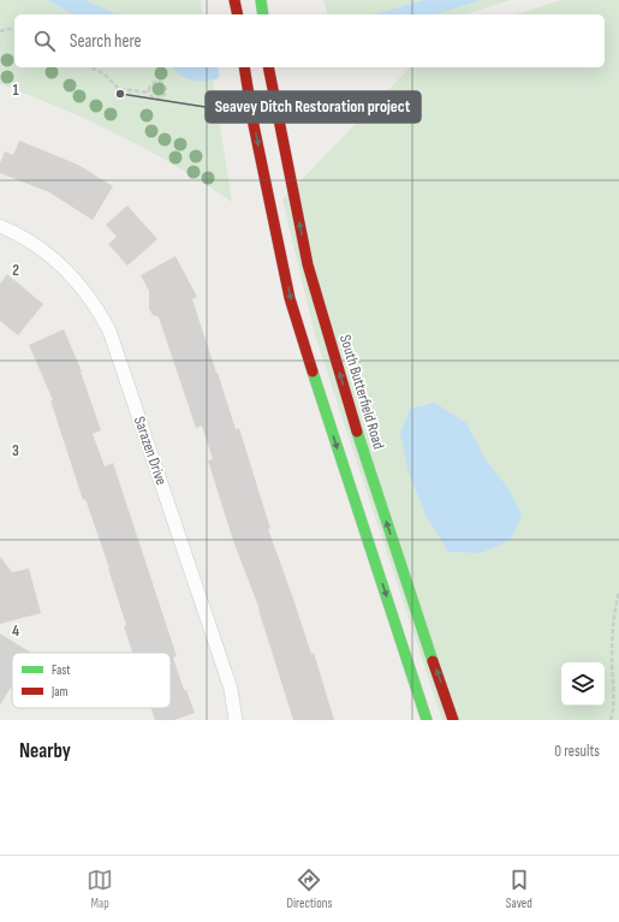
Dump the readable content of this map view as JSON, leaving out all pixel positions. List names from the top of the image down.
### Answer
{
  "streets": {
    "main road": ["South Butterfield Road"],
    "street": ["Sarazen Drive"]
  },
  "places": ["Seavey Ditch Restoration project"],
  "legend": ["Fast", "Jam"],
  "page": {
    "search": "Search here",
    "heading": ["Nearby", "0 results"],
    "nav": ["Map", "Directions", "Saved"]
  },
  "grid": {
    "rows": [
      "1",
      "2",
      "3",
      "4"
    ]
  }
}
